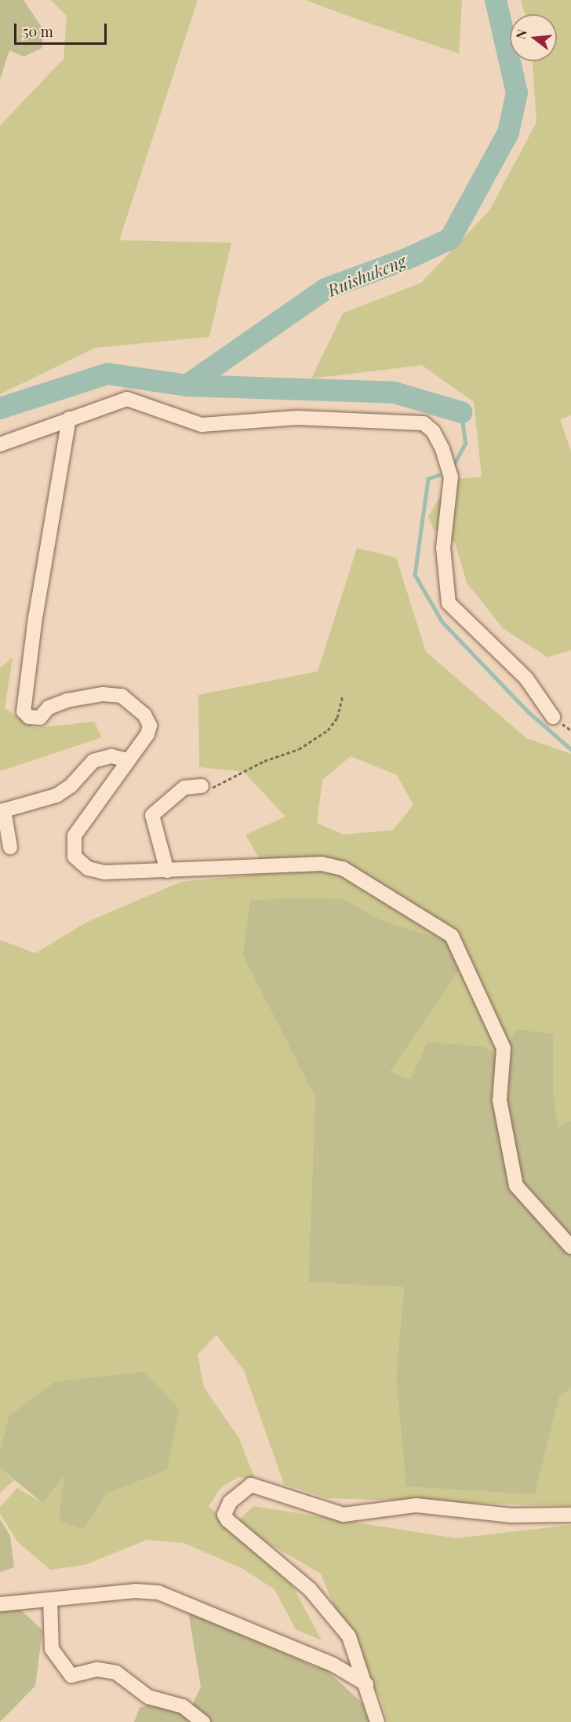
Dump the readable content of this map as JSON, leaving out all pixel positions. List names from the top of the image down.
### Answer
{
  "water": ["Ruishukeng"],
  "scale_bar": "50 m",
  "north": "left"
}
